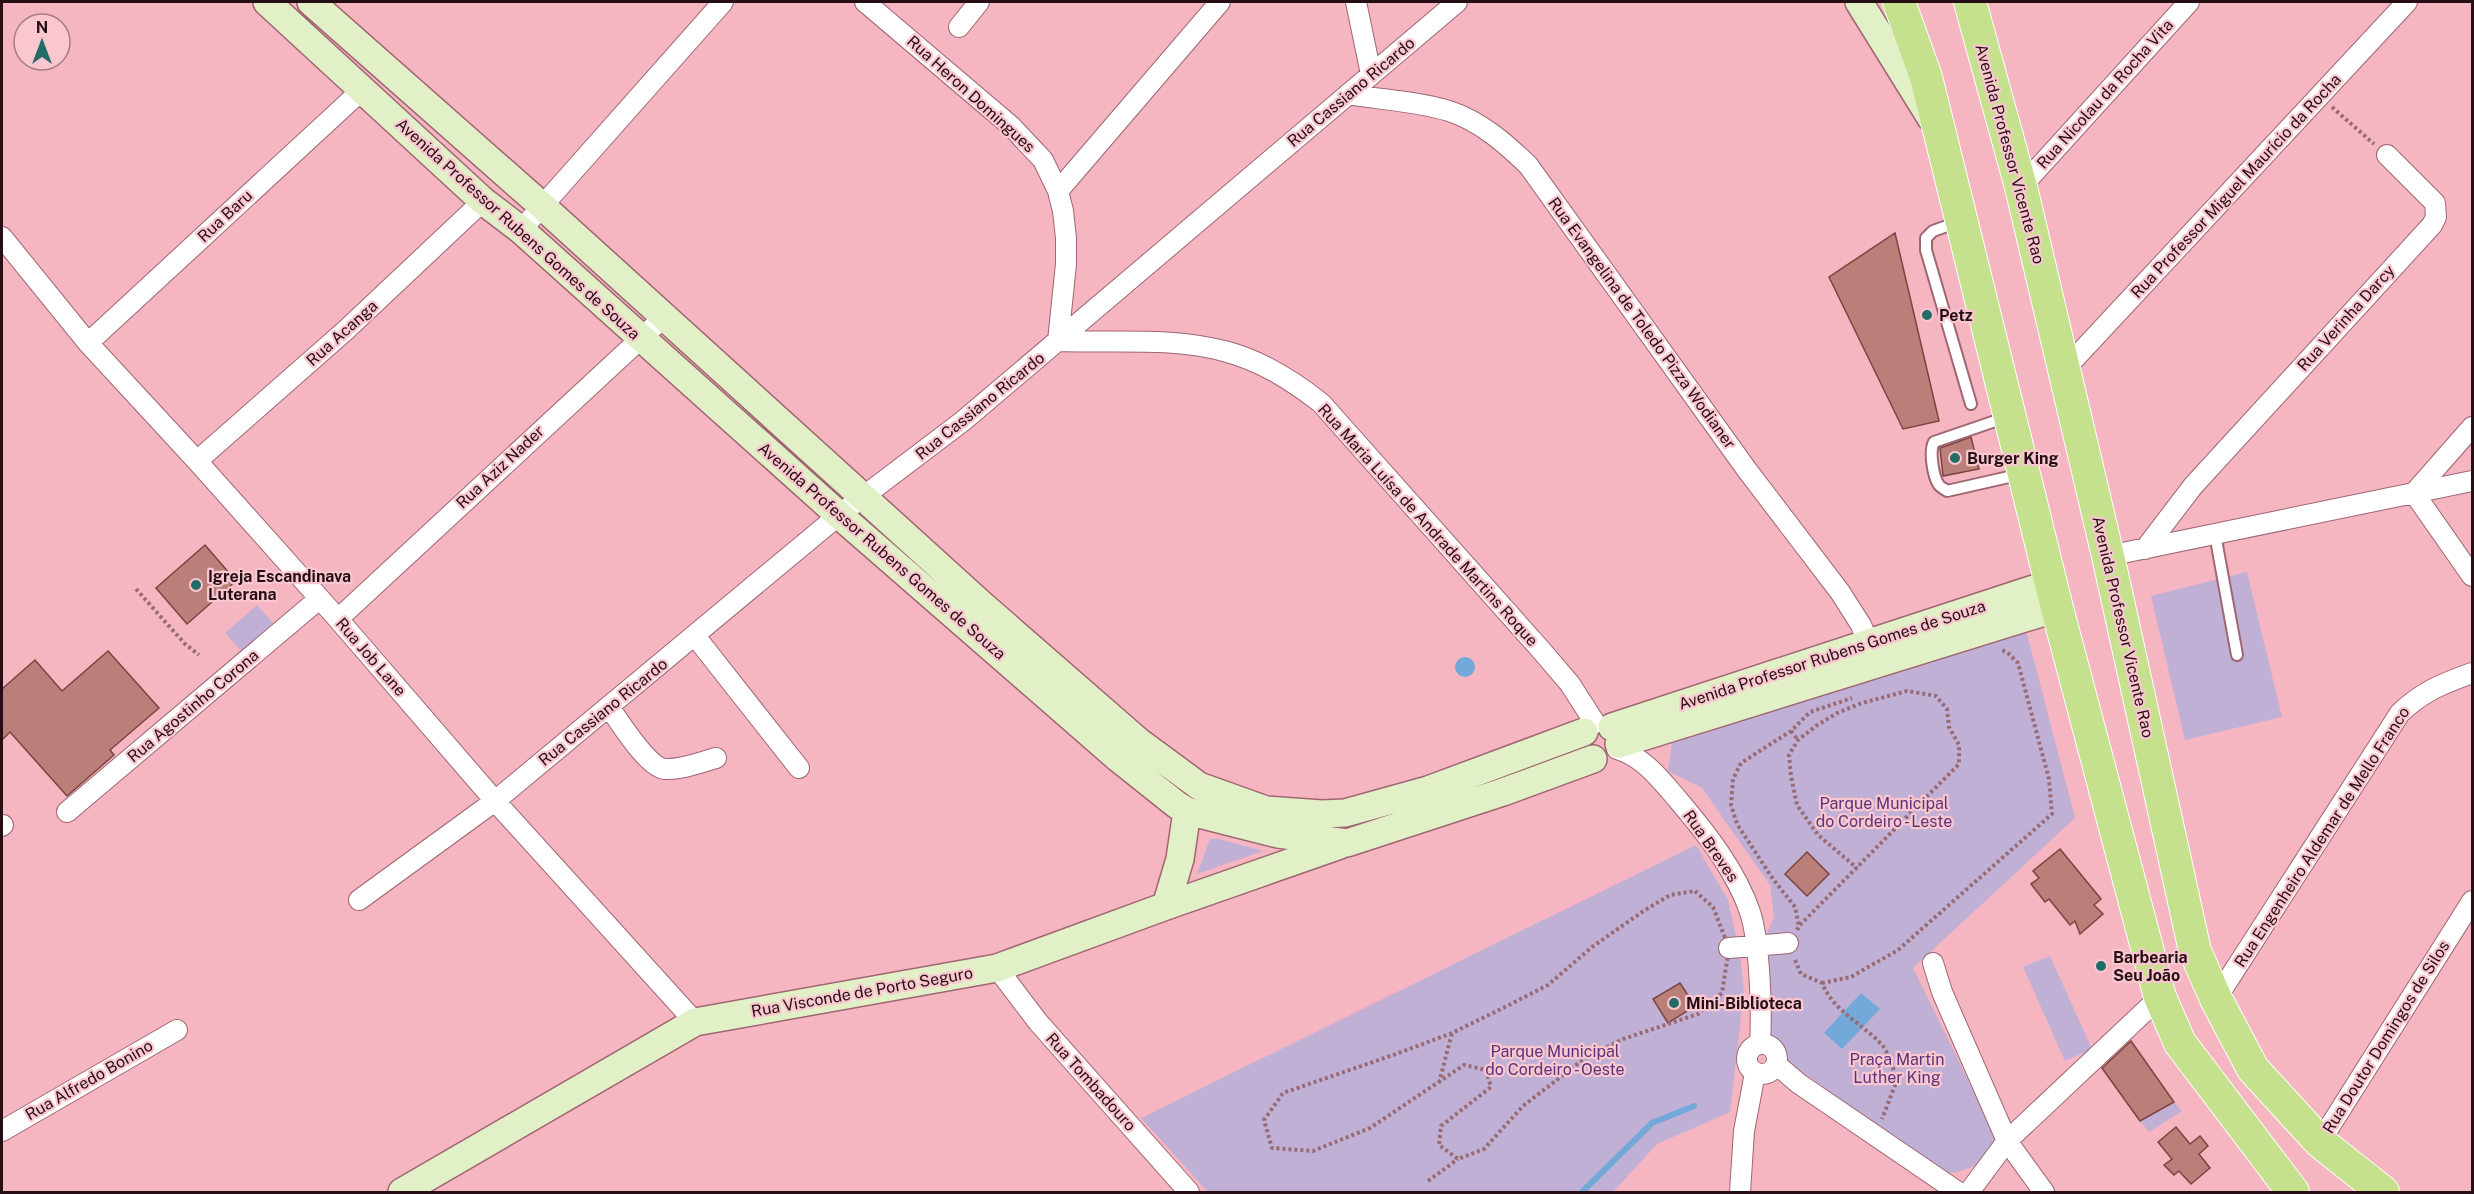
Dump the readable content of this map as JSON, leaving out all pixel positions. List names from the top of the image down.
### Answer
{
  "streets": {
    "main road": ["Avenida Professor Vicente Rao"],
    "street": [
      "Rua Cassiano Ricardo",
      "Rua Heron Domingues",
      "Rua Nicolau da Rocha Vita",
      "Rua Professor Miguel Maurício da Rocha",
      "Rua Baru",
      "Avenida Professor Rubens Gomes de Souza",
      "Rua Verinha Darcy",
      "Rua Evangelina de Toledo Pizza Wodianer",
      "Rua Acanga",
      "Rua Aziz Nader",
      "Rua Maria Luísa de Andrade Martins Roque",
      "Rua Job Lane",
      "Rua Agostinho Corona",
      "Rua Engenheiro Aldemar de Mello Franco",
      "Rua Breves",
      "Rua Visconde de Porto Seguro",
      "Rua Doutor Domingos de Silos",
      "Rua Alfredo Bonino",
      "Rua Tombadouro"
    ]
  },
  "crossings": [
    ["Rua Cassiano Ricardo", "Rua Heron Domingues"],
    ["Rua Cassiano Ricardo", "Avenida Professor Rubens Gomes de Souza"],
    ["Rua Cassiano Ricardo", "Rua Evangelina de Toledo Pizza Wodianer"],
    ["Rua Cassiano Ricardo", "Rua Maria Luísa de Andrade Martins Roque"],
    ["Rua Cassiano Ricardo", "Rua Job Lane"],
    ["Rua Heron Domingues", "Rua Maria Luísa de Andrade Martins Roque"],
    ["Rua Nicolau da Rocha Vita", "Avenida Professor Vicente Rao"],
    ["Avenida Professor Vicente Rao", "Rua Professor Miguel Maurício da Rocha"],
    ["Avenida Professor Vicente Rao", "Rua Engenheiro Aldemar de Mello Franco"],
    ["Avenida Professor Vicente Rao", "Rua Doutor Domingos de Silos"],
    ["Rua Baru", "Avenida Professor Rubens Gomes de Souza"],
    ["Rua Baru", "Rua Job Lane"],
    ["Avenida Professor Rubens Gomes de Souza", "Rua Evangelina de Toledo Pizza Wodianer"],
    ["Avenida Professor Rubens Gomes de Souza", "Rua Acanga"],
    ["Avenida Professor Rubens Gomes de Souza", "Rua Aziz Nader"],
    ["Avenida Professor Rubens Gomes de Souza", "Rua Maria Luísa de Andrade Martins Roque"],
    ["Avenida Professor Rubens Gomes de Souza", "Rua Breves"],
    ["Avenida Professor Rubens Gomes de Souza", "Rua Visconde de Porto Seguro"],
    ["Rua Acanga", "Rua Job Lane"],
    ["Rua Aziz Nader", "Rua Job Lane"],
    ["Rua Maria Luísa de Andrade Martins Roque", "Rua Breves"],
    ["Rua Job Lane", "Rua Agostinho Corona"],
    ["Rua Job Lane", "Rua Visconde de Porto Seguro"],
    ["Rua Visconde de Porto Seguro", "Rua Tombadouro"]
  ],
  "parks": ["Parque Municipal do Cordeiro - Leste", "Parque Municipal do Cordeiro - Oeste", "Praça Martin Luther King"],
  "places": [
    "Petz",
    "Burger King",
    "Igreja Escandinava Luterana",
    "Barbearia Seu João",
    "Mini-Biblioteca"
  ],
  "north": "top"
}
